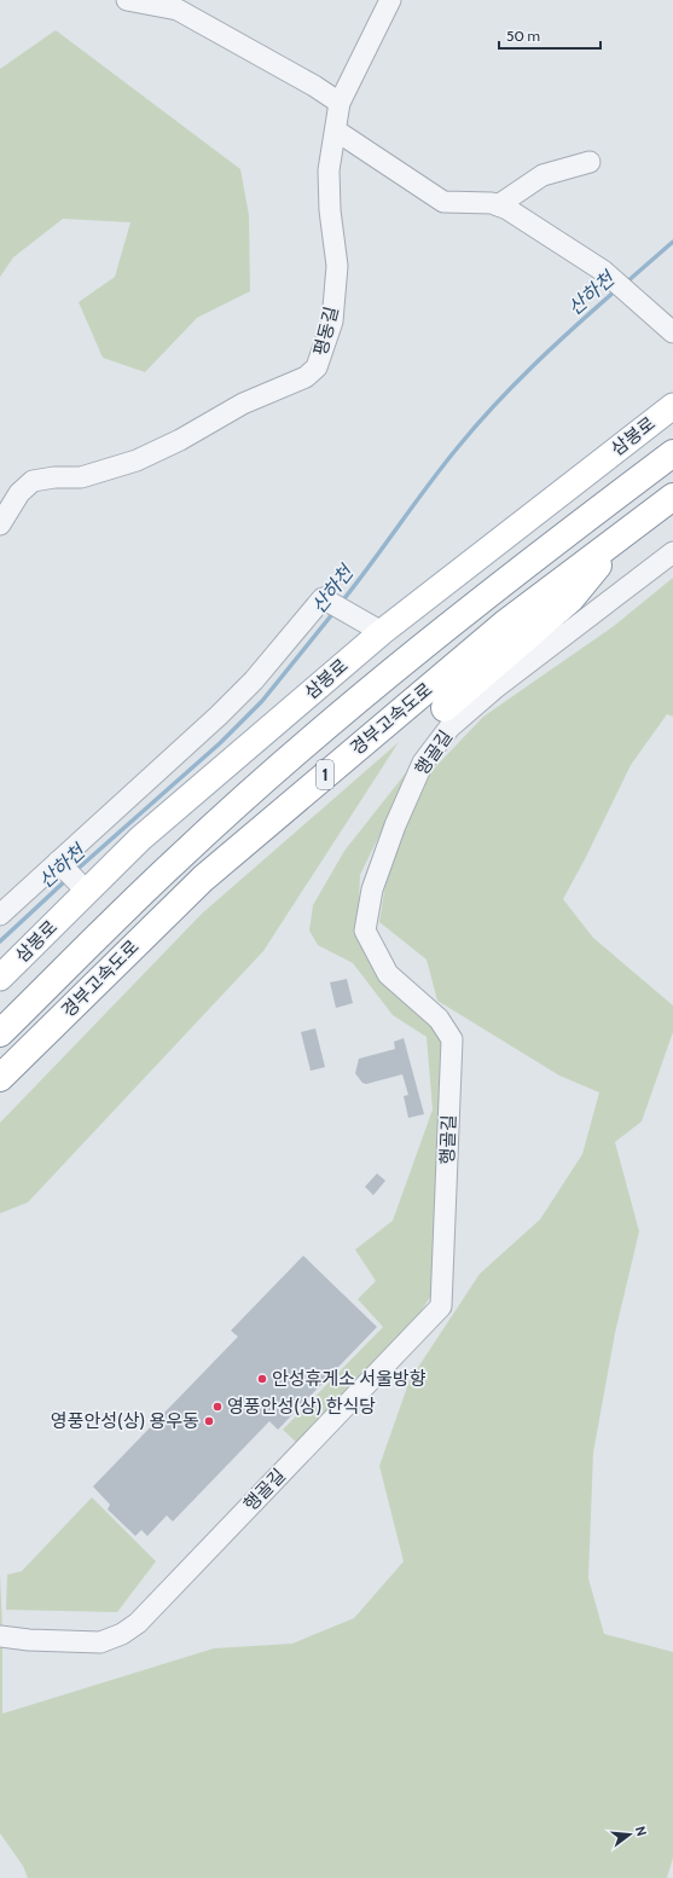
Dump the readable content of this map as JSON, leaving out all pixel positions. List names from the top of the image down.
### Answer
{
  "streets": {
    "highway": ["경부고속도로", "1"],
    "main road": ["삼봉로"],
    "street": ["평동길", "행골길"]
  },
  "water": ["산하천"],
  "places": ["안성휴게소 서울방향", "영풍안성(상) 한식당", "영풍안성(상) 용우동"],
  "scale_bar": "50 m",
  "north": "right"
}
